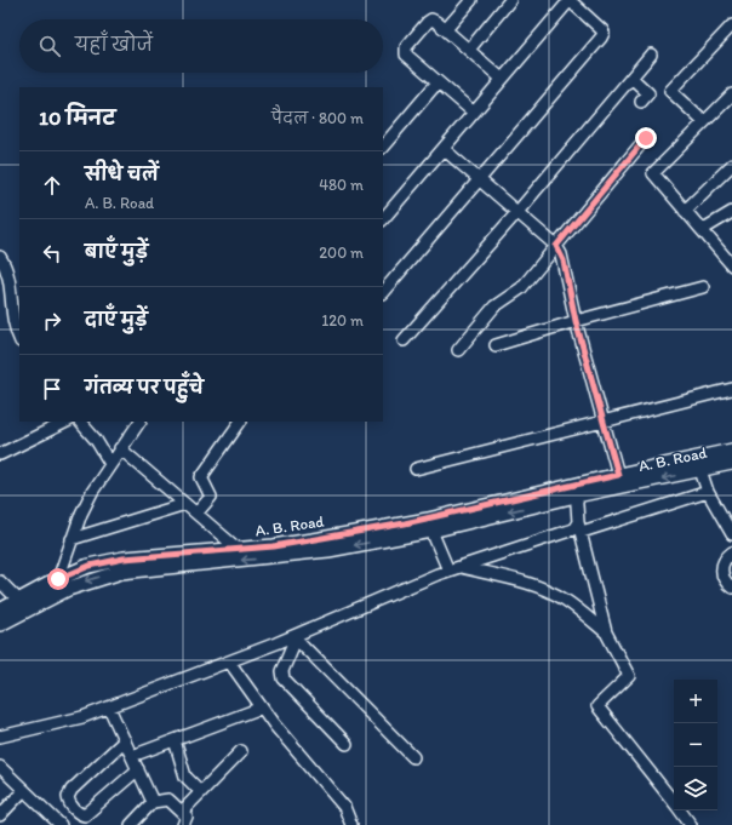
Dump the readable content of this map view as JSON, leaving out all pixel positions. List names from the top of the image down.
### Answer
{
  "streets": {
    "main road": ["A. B. Road"]
  },
  "page": {
    "search": "यहाँ खोजें",
    "heading": ["10 मिनट", "पैदल · 800 m"],
    "list": [
      ["सीधे चलें", "A. B. Road", "480 m"],
      ["बाएँ मुड़ें", "200 m"],
      ["दाएँ मुड़ें", "120 m"],
      "गंतव्य पर पहुँचे"
    ],
    "map_buttons": ["+", "−"]
  }
}
